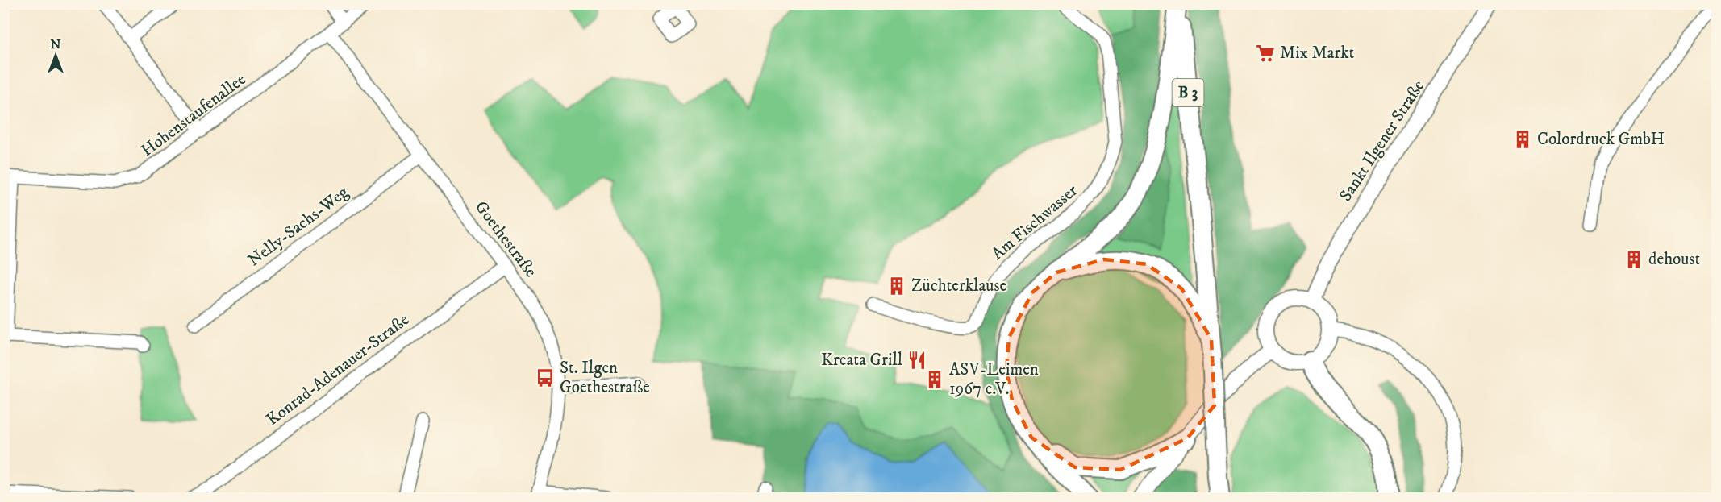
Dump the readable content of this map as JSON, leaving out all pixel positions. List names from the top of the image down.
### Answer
{
  "streets": {
    "main road": ["B 3"],
    "street": [
      "Hohenstaufenallee",
      "Sankt Ilgener Straße",
      "Am Fischwasser",
      "Nelly-Sachs-Weg",
      "Goethestraße",
      "Konrad-Adenauer-Straße"
    ]
  },
  "crossings": [
    ["Hohenstaufenallee", "Goethestraße"],
    ["Nelly-Sachs-Weg", "Goethestraße"],
    ["Goethestraße", "Konrad-Adenauer-Straße"]
  ],
  "places": {
    "supermarket": ["Mix Markt"],
    "building": [
      "Colordruck GmbH",
      "dehoust",
      "Züchterklause",
      "ASV-Leimen 1967 e.V."
    ],
    "restaurant": ["Kreata Grill"],
    "bus stop": ["St. Ilgen Goethestraße"]
  },
  "north": "top"
}
